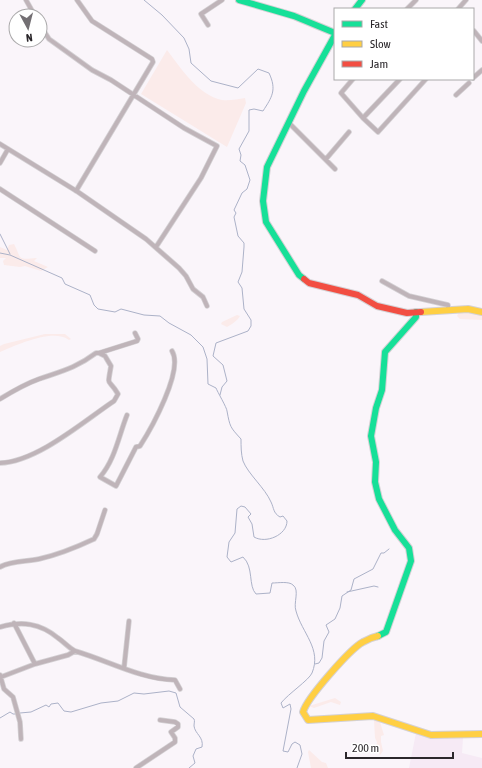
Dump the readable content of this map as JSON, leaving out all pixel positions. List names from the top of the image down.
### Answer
{
  "legend": ["Fast", "Slow", "Jam"],
  "scale_bar": "200 m",
  "north": "bottom"
}
